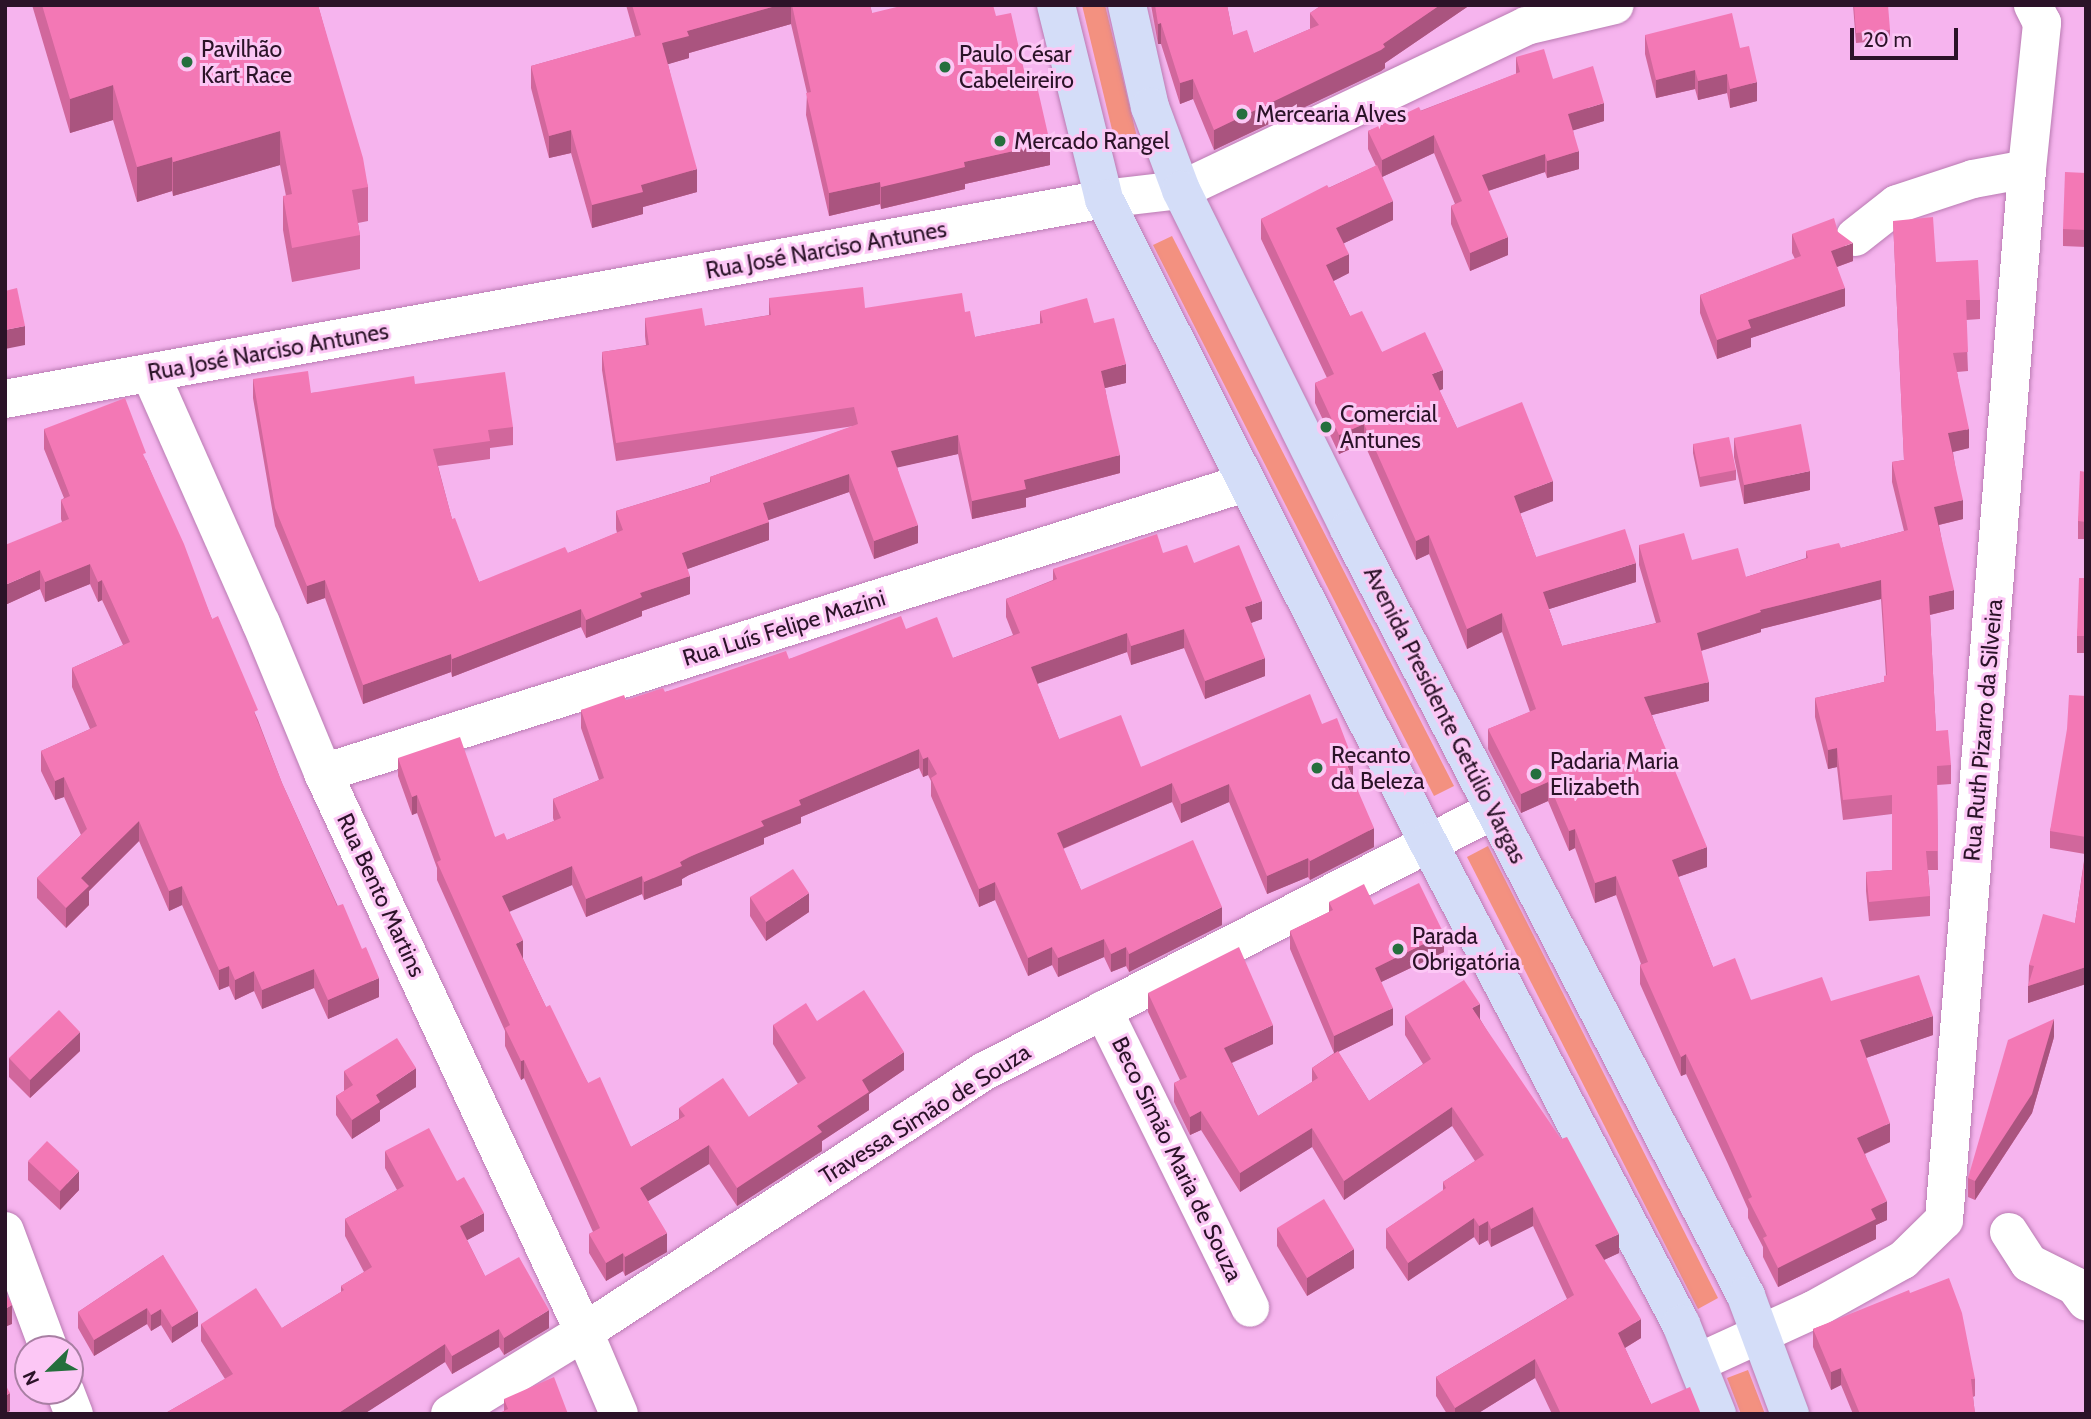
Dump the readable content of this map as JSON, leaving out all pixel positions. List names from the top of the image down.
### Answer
{
  "streets": {
    "main road": ["Avenida Presidente Getúlio Vargas"],
    "street": [
      "Rua José Narciso Antunes",
      "Rua Luís Felipe Mazini",
      "Rua Ruth Pizarro da Silveira",
      "Rua Bento Martins",
      "Travessa Simão de Souza",
      "Beco Simão Maria de Souza"
    ]
  },
  "crossings": [
    ["Rua José Narciso Antunes", "Avenida Presidente Getúlio Vargas"],
    ["Rua José Narciso Antunes", "Rua Bento Martins"],
    ["Rua Luís Felipe Mazini", "Rua Bento Martins"],
    ["Avenida Presidente Getúlio Vargas", "Rua Ruth Pizarro da Silveira"],
    ["Avenida Presidente Getúlio Vargas", "Travessa Simão de Souza"],
    ["Rua Bento Martins", "Travessa Simão de Souza"],
    ["Travessa Simão de Souza", "Beco Simão Maria de Souza"]
  ],
  "places": [
    "Pavilhão Kart Race",
    "Paulo César Cabeleireiro",
    "Mercearia Alves",
    "Mercado Rangel",
    "Comercial Antunes",
    "Recanto da Beleza",
    "Padaria Maria Elizabeth",
    "Parada Obrigatória"
  ],
  "scale_bar": "20 m",
  "north": "bottom left"
}
